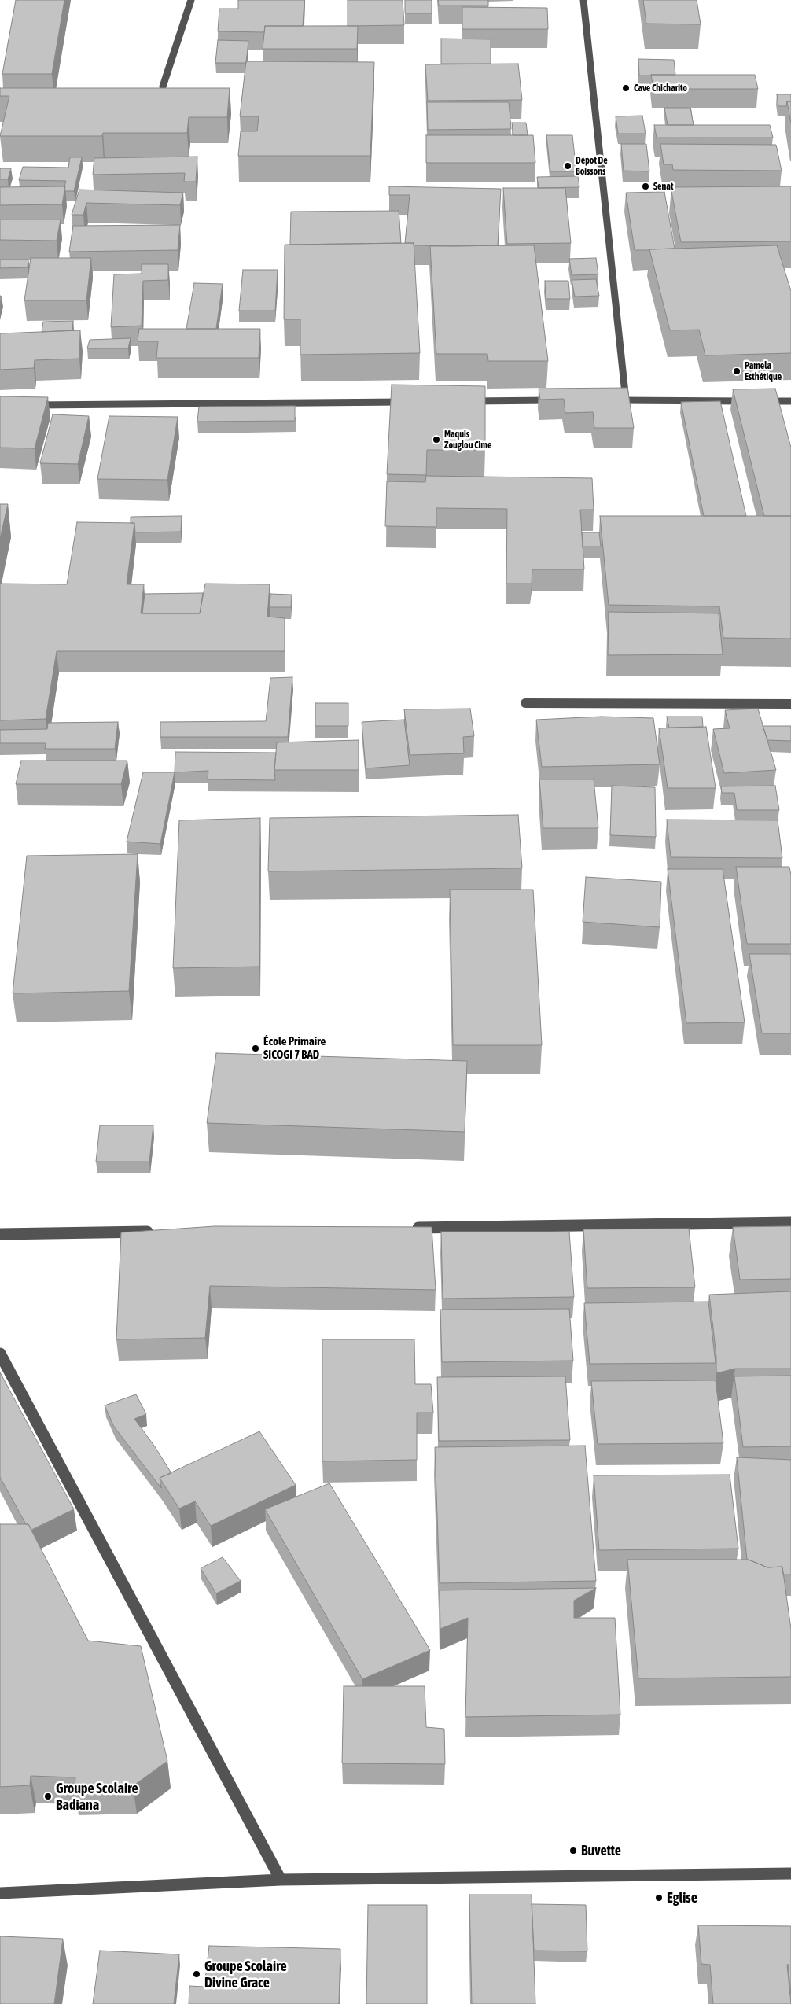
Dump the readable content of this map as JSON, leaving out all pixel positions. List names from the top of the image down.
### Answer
{
  "places": [
    "Cave Chicharito",
    "Dépot De Boissons",
    "Senat",
    "Pamela Esthétique",
    "Maquis Zouglou Cime",
    "École Primaire SICOGI 7 BAD",
    "Groupe Scolaire Badiana",
    "Buvette",
    "Eglise",
    "Groupe Scolaire Divine Grace"
  ]
}
